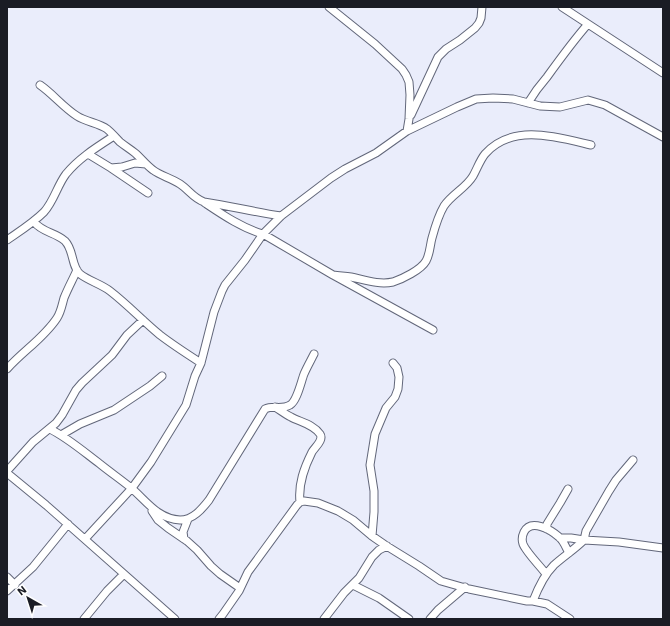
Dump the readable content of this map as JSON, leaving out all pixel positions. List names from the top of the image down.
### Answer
{
  "north": "top left"
}
